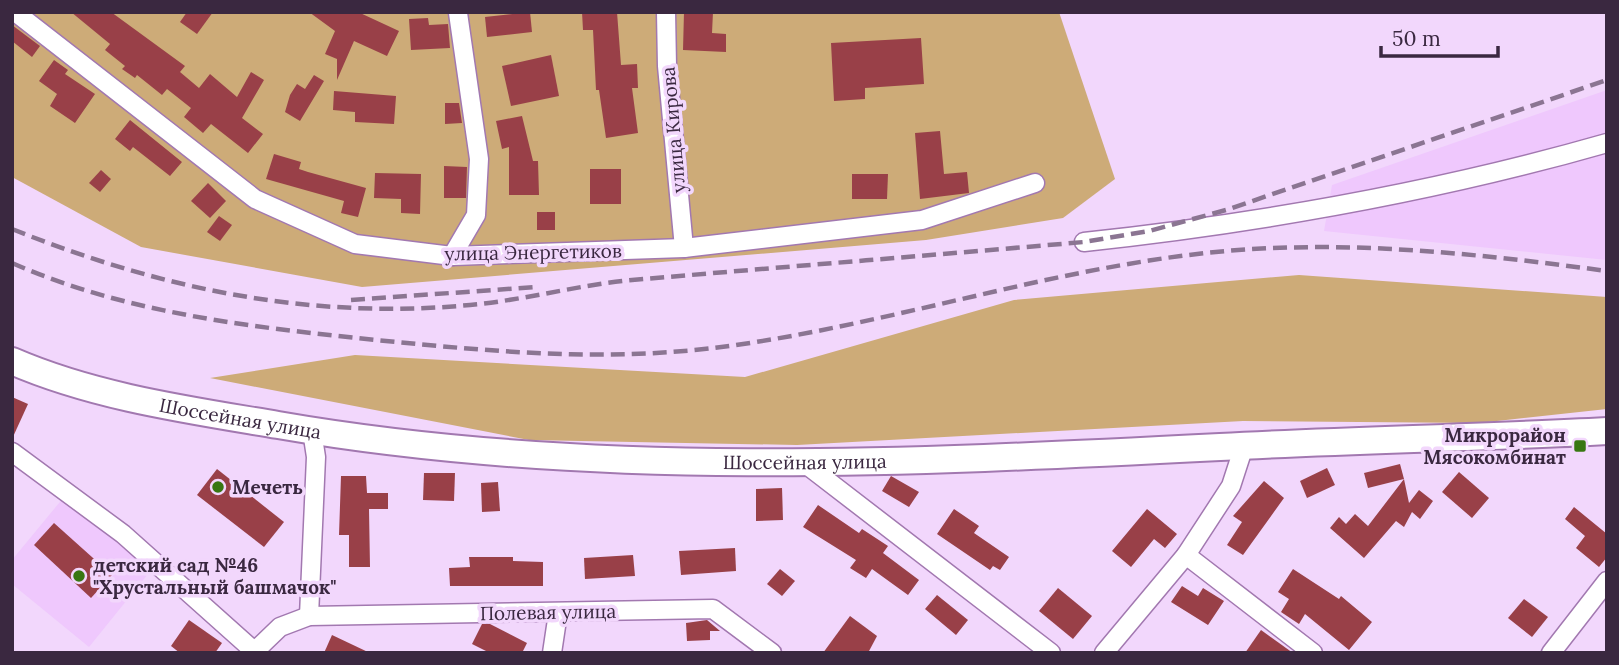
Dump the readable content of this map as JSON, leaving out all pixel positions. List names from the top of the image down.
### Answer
{
  "streets": {
    "main road": ["Шоссейная улица"],
    "street": ["улица Кирова", "улица Энергетиков", "Полевая улица"]
  },
  "crossings": [
    ["улица Кирова", "улица Энергетиков"]
  ],
  "places": {
    "transit": ["Микрорайон Мясокомбинат"],
    "other": ["Мечеть", "детский сад №46 \"Хрустальный башмачок\""]
  },
  "scale_bar": "50 m"
}
